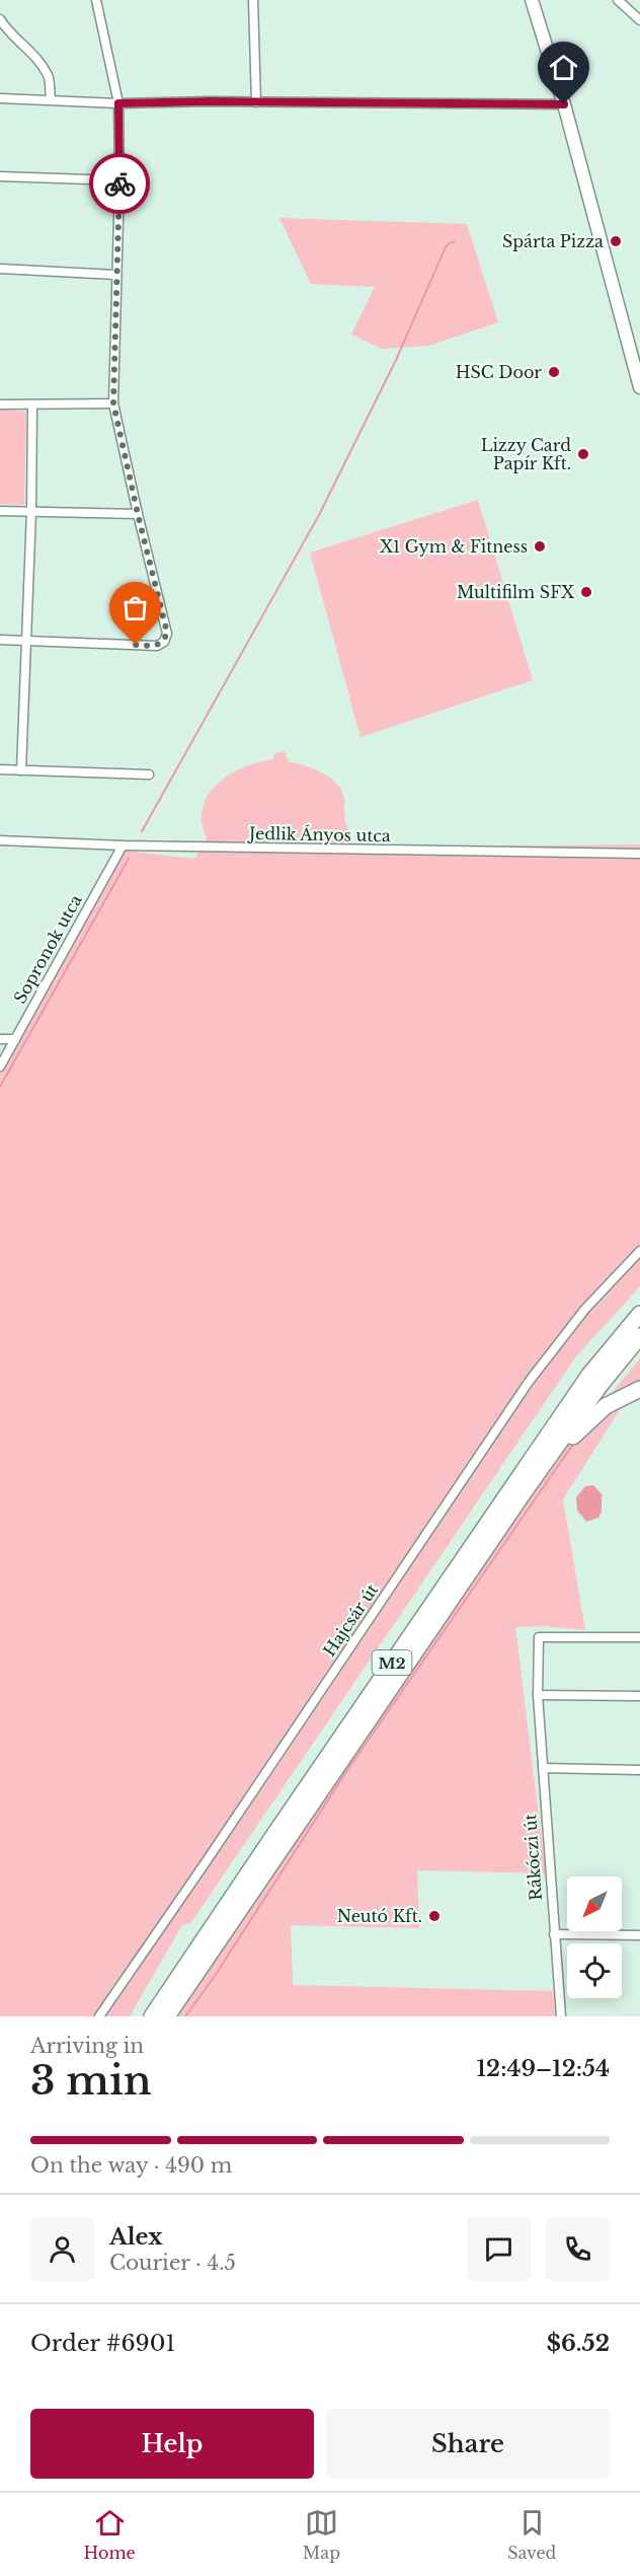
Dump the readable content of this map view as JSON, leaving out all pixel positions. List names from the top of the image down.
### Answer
{
  "streets": {
    "highway": ["M2"],
    "street": [
      "Jedlik Ányos utca",
      "Sopronok utca",
      "Hajcsár út",
      "Rákóczi út"
    ]
  },
  "crossings": [
    ["Jedlik Ányos utca", "Sopronok utca"]
  ],
  "places": [
    "Spárta Pizza",
    "HSC Door",
    "Lizzy Card Papír Kft.",
    "X1 Gym & Fitness",
    "Multifilm SFX",
    "Neutó Kft."
  ],
  "north": "bottom left",
  "page": {
    "heading": ["3 min", "Arriving in", "12:49–12:54"],
    "panel": [
      "Alex",
      "Courier · 4.5",
      "Order #6901",
      "$6.52"
    ],
    "bar": "On the way · 490 m",
    "buttons": ["Help", "Share"],
    "tabs": ["Home", "Map", "Saved"]
  }
}
